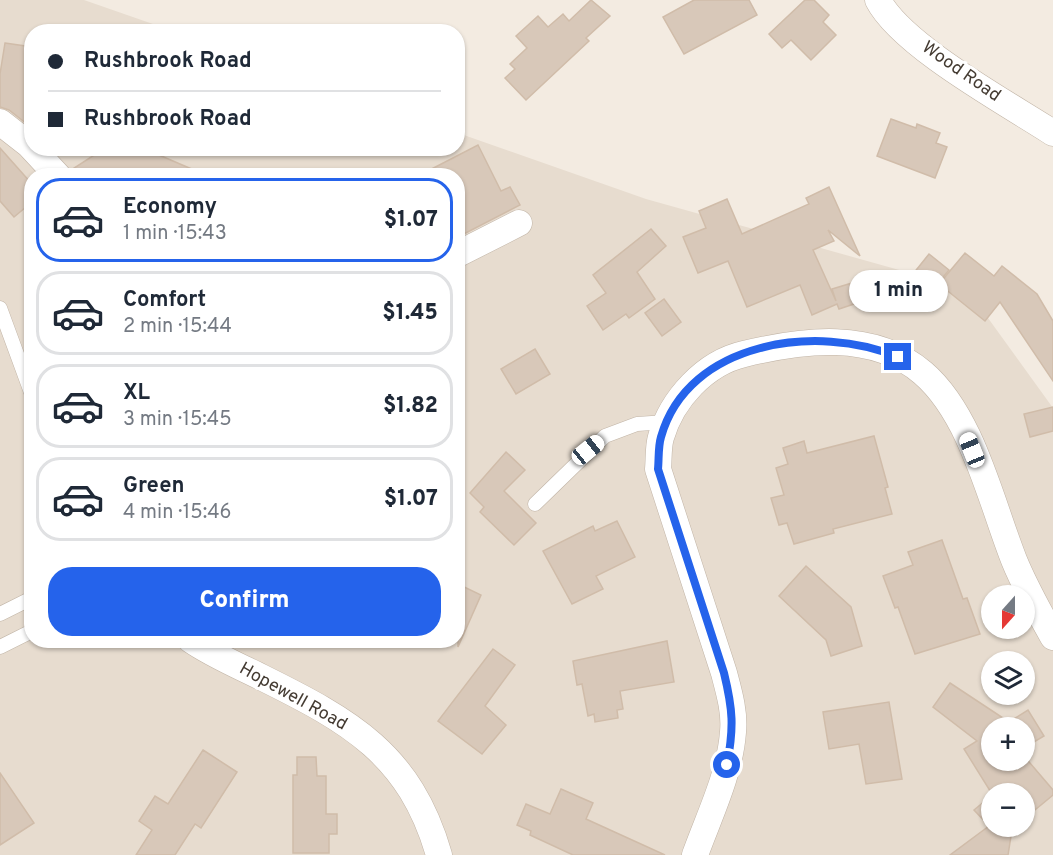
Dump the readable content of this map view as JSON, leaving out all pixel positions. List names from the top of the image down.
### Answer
{
  "streets": {
    "street": ["Wood Road", "Hopewell Road"]
  },
  "north": "bottom",
  "page": {
    "banner": ["Rushbrook Road", "Rushbrook Road"],
    "list": [
      {
        "name": "Economy",
        "note": "1 min · 15:43",
        "value": "$1.07"
      },
      {
        "name": "Comfort",
        "note": "2 min · 15:44",
        "value": "$1.45"
      },
      {
        "name": "XL",
        "note": "3 min · 15:45",
        "value": "$1.82"
      },
      {
        "name": "Green",
        "note": "4 min · 15:46",
        "value": "$1.07"
      }
    ],
    "bubble": "1 min",
    "buttons": "Confirm",
    "map_buttons": ["+", "−"]
  }
}
